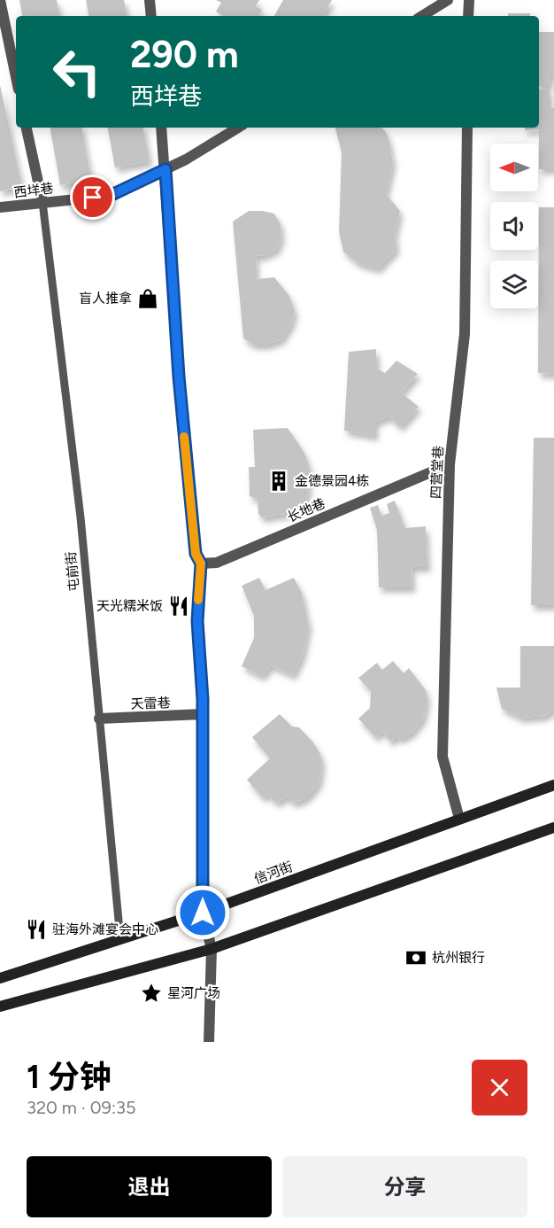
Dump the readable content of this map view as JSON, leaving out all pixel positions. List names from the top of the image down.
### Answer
{
  "streets": {
    "main road": ["信河街"],
    "street": [
      "西垟巷",
      "四营堂巷",
      "长地巷",
      "天雷巷"
    ],
    "lane": ["屯前街"]
  },
  "crossings": [
    ["西垟巷", "屯前街"],
    ["四营堂巷", "长地巷"],
    ["四营堂巷", "信河街"],
    ["屯前街", "天雷巷"],
    ["屯前街", "信河街"]
  ],
  "places": {
    "shop": ["盲人推拿"],
    "building": ["金德景园4栋"],
    "restaurant": ["天光糯米饭", "驻海外滩宴会中心"],
    "bank": ["杭州银行"],
    "place": ["星河广场"]
  },
  "north": "left",
  "page": {
    "turn": ["290 m", "西垟巷"],
    "heading": ["1 分钟", "320 m · 09:35"],
    "buttons": ["退出", "分享"]
  }
}
